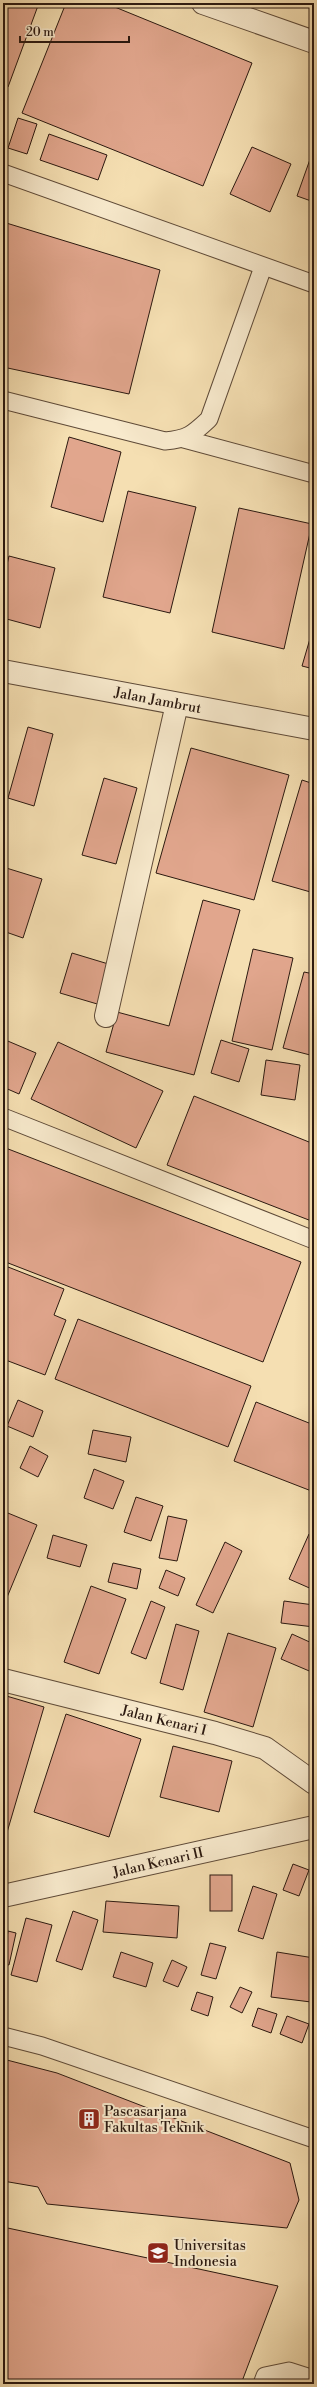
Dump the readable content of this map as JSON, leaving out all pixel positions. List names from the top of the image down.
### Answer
{
  "streets": {
    "street": ["Jalan Jambrut", "Jalan Kenari I", "Jalan Kenari II"]
  },
  "places": {
    "building": ["Pascasarjana Fakultas Teknik"],
    "school or university": ["Universitas Indonesia"]
  },
  "scale_bar": "20 m"
}
